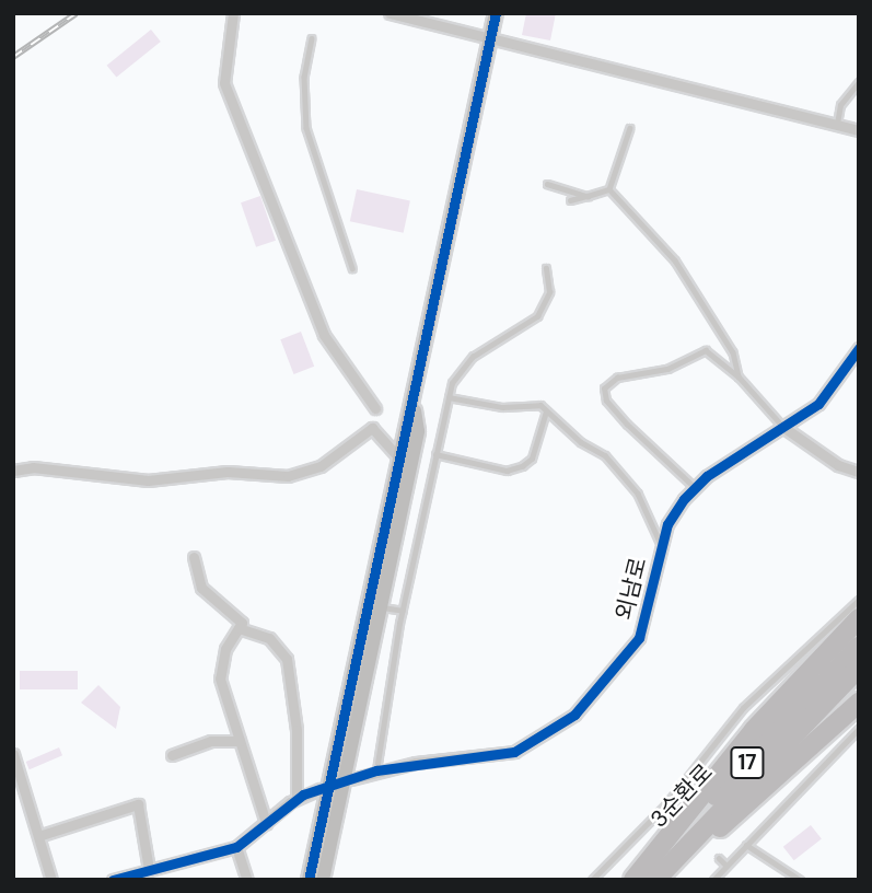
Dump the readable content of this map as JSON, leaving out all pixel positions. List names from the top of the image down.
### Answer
{
  "streets": {
    "highway": ["17", "3순환로"],
    "street": ["외남로"]
  }
}
